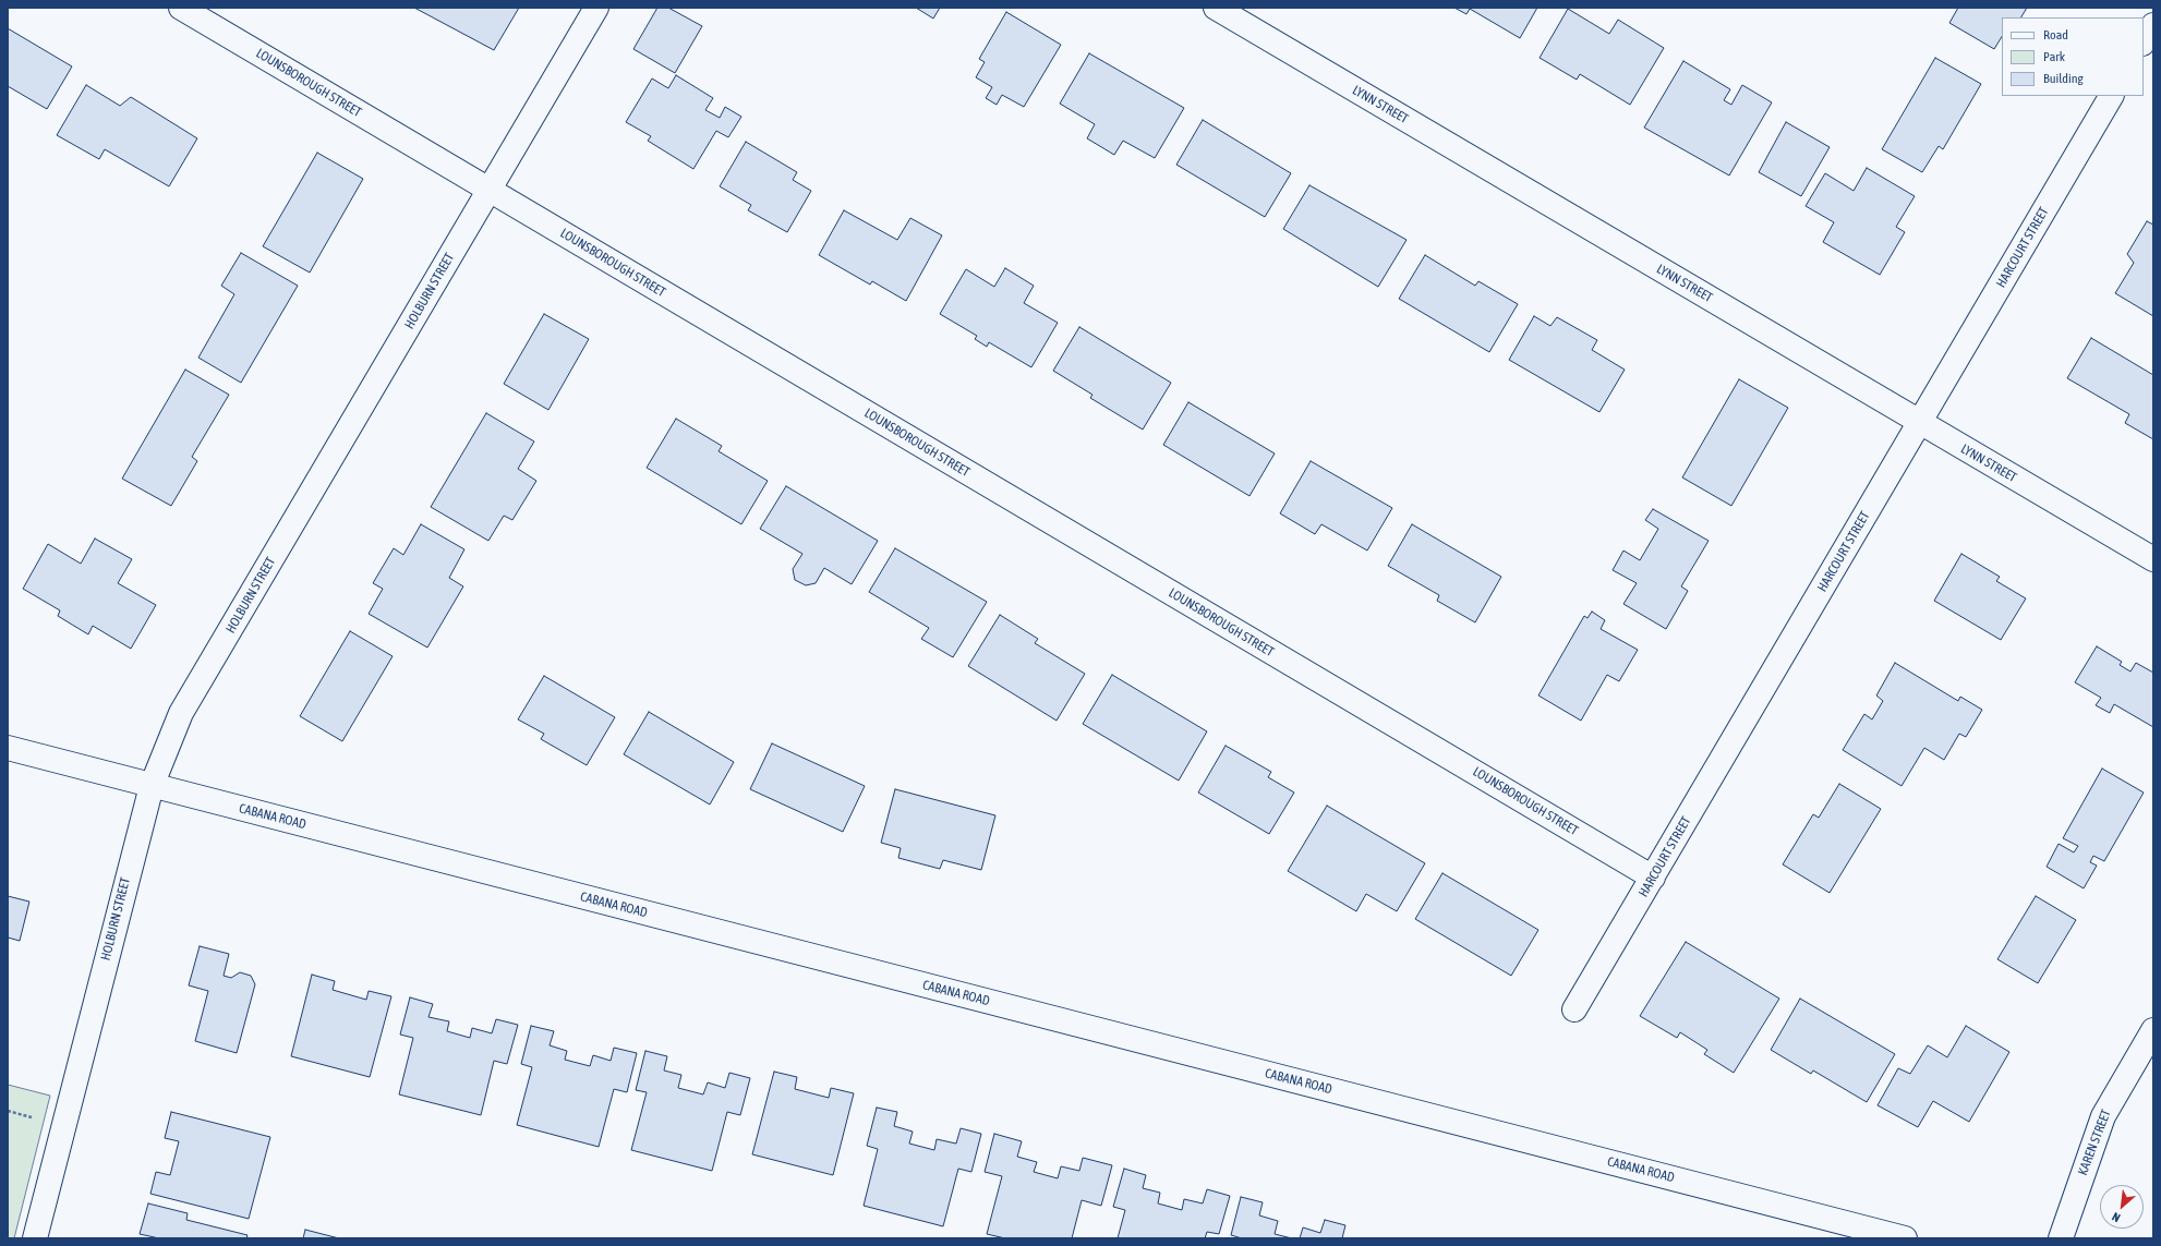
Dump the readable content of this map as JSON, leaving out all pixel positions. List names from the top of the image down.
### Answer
{
  "streets": {
    "street": [
      "LOUNSBOROUGH STREET",
      "LYNN STREET",
      "HARCOURT STREET",
      "HOLBURN STREET",
      "CABANA ROAD",
      "KAREN STREET"
    ]
  },
  "crossings": [
    ["LOUNSBOROUGH STREET", "HARCOURT STREET"],
    ["LOUNSBOROUGH STREET", "HOLBURN STREET"],
    ["LYNN STREET", "HARCOURT STREET"],
    ["HOLBURN STREET", "CABANA ROAD"]
  ],
  "legend": ["Road", "Park", "Building"],
  "north": "bottom left"
}
